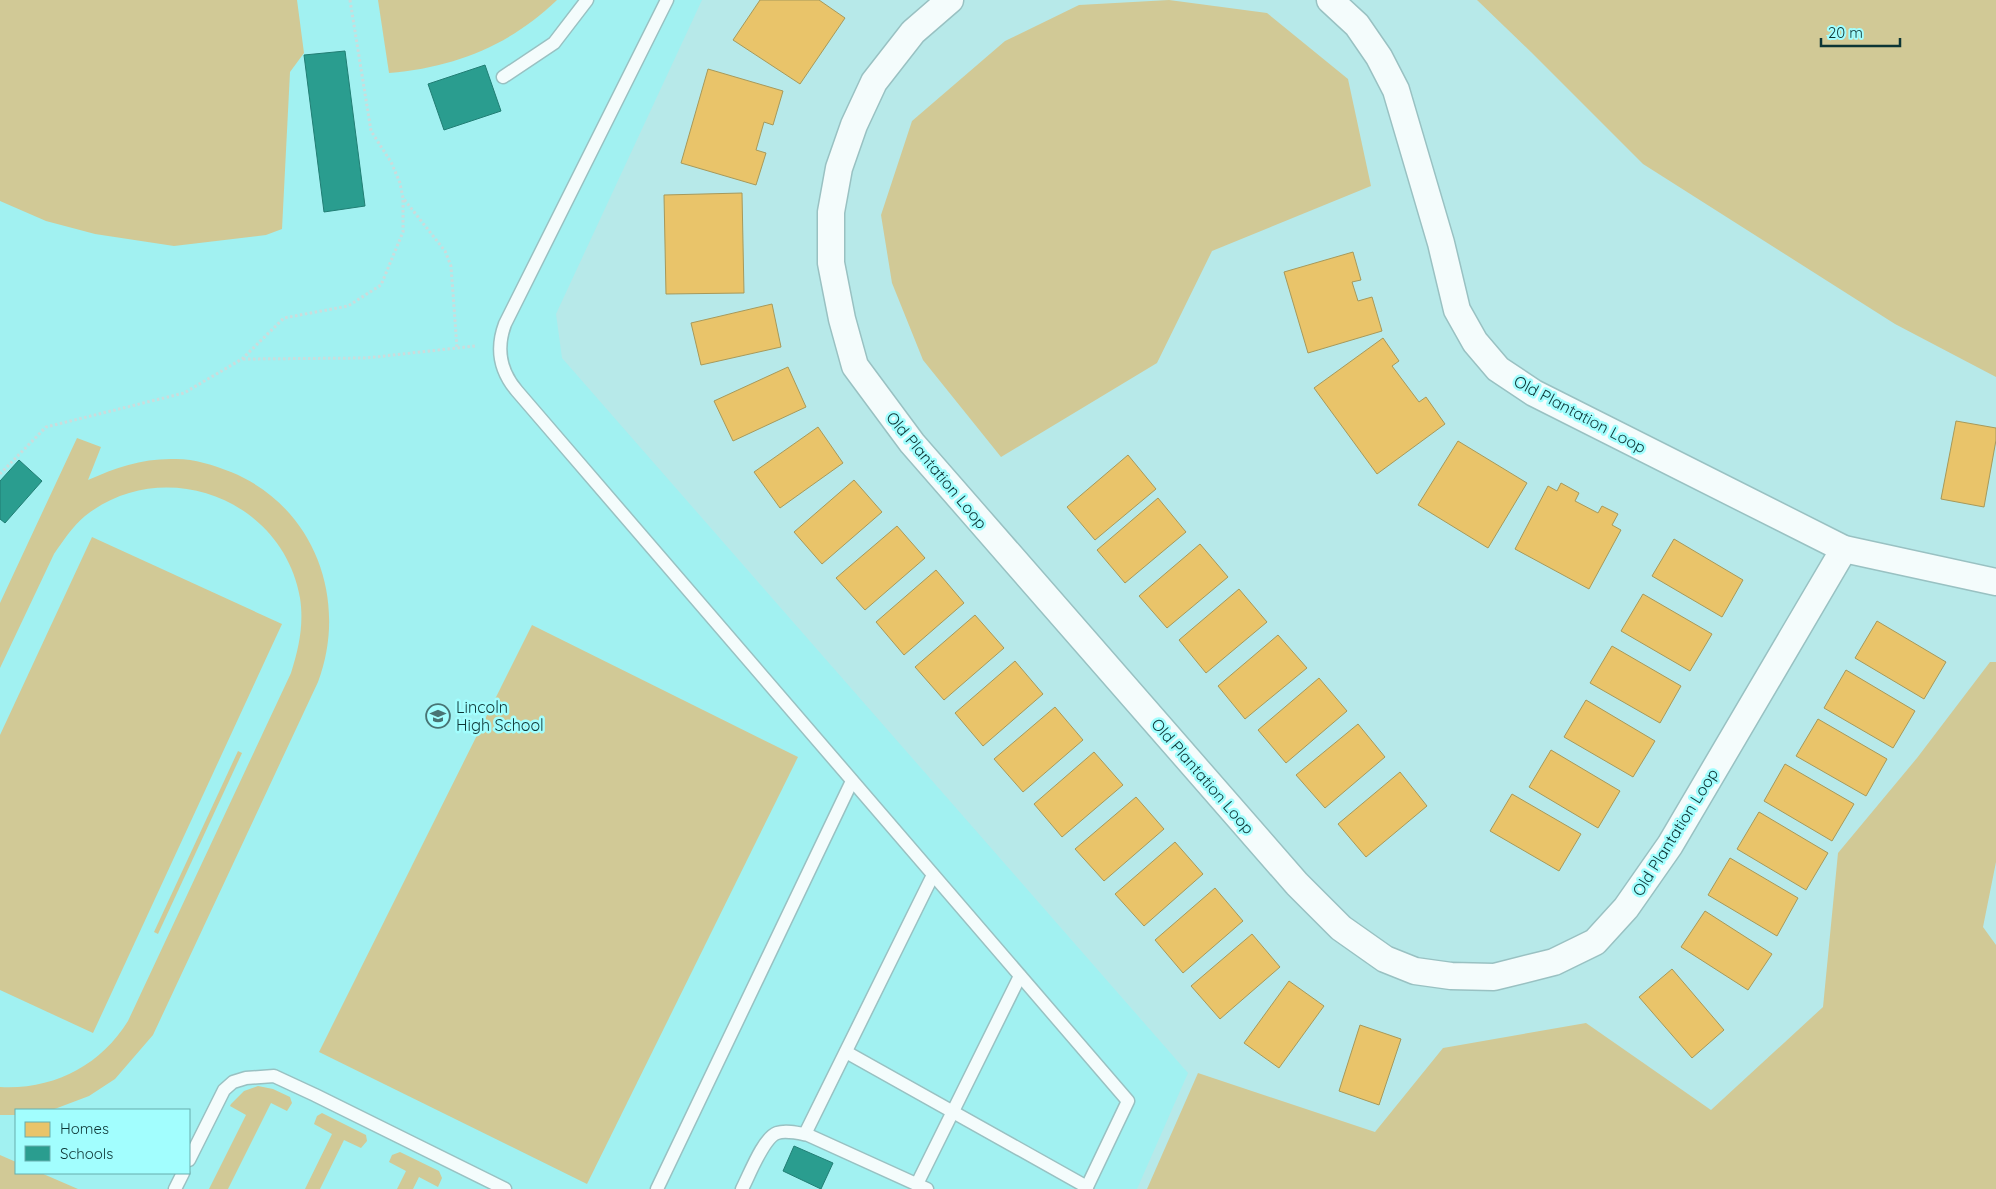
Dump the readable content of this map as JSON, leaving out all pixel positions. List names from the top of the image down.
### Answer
{
  "streets": {
    "street": ["Old Plantation Loop"]
  },
  "places": {
    "school or university": ["Lincoln High School"]
  },
  "legend": ["Homes", "Schools"],
  "scale_bar": "20 m"
}
